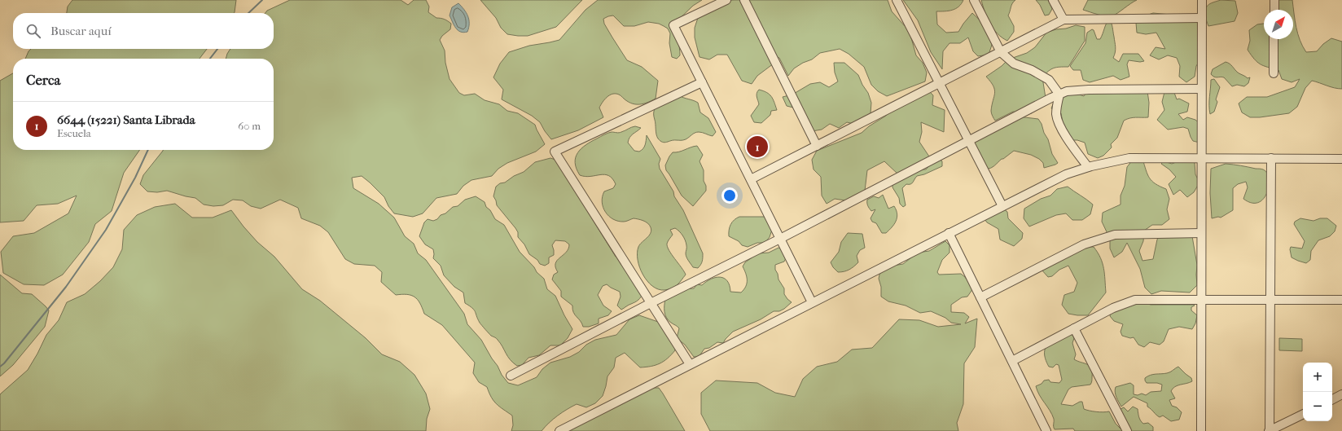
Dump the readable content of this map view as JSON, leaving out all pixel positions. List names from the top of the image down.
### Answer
{
  "north": "top right",
  "page": {
    "search": "Buscar aquí",
    "heading": "Cerca",
    "list": [
      {
        "mark": "1",
        "name": "6644 (15221) Santa Librada",
        "note": "Escuela",
        "value": "60 m"
      }
    ],
    "pins": "1",
    "map_buttons": ["+", "−"]
  }
}
